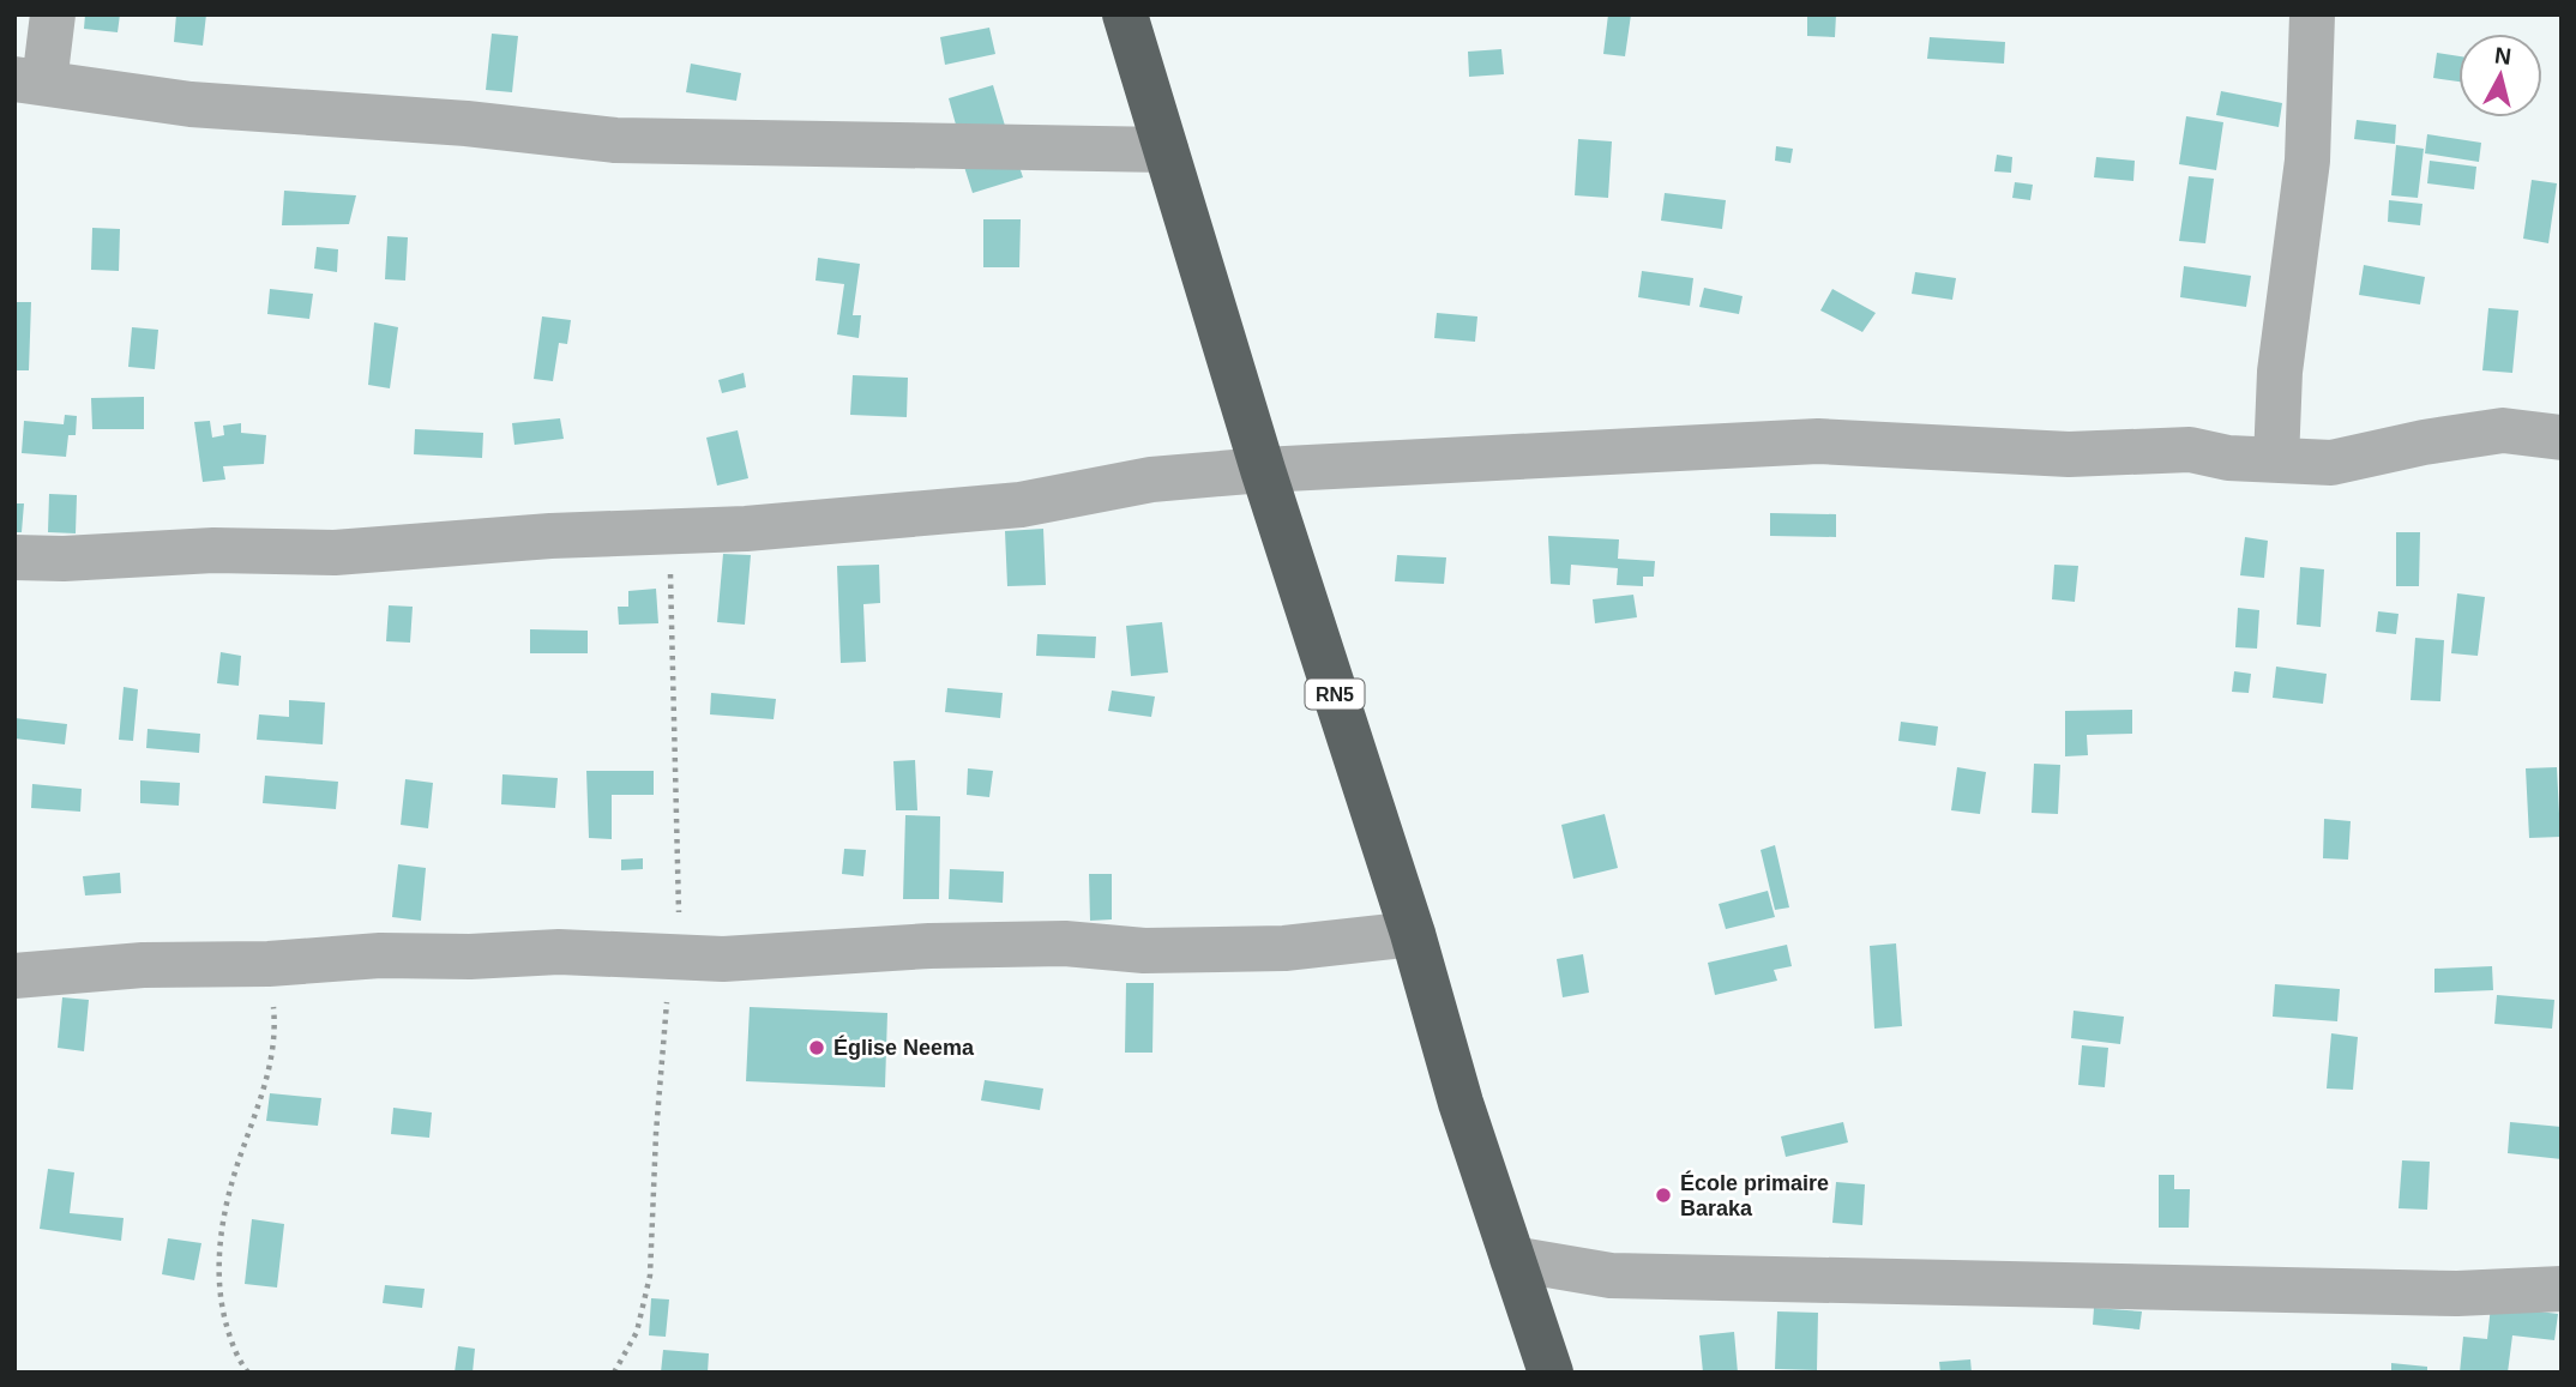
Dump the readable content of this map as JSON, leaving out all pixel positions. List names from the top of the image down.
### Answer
{
  "streets": {
    "highway": ["RN5"]
  },
  "places": ["Église Neema", "École primaire Baraka"],
  "north": "top"
}
